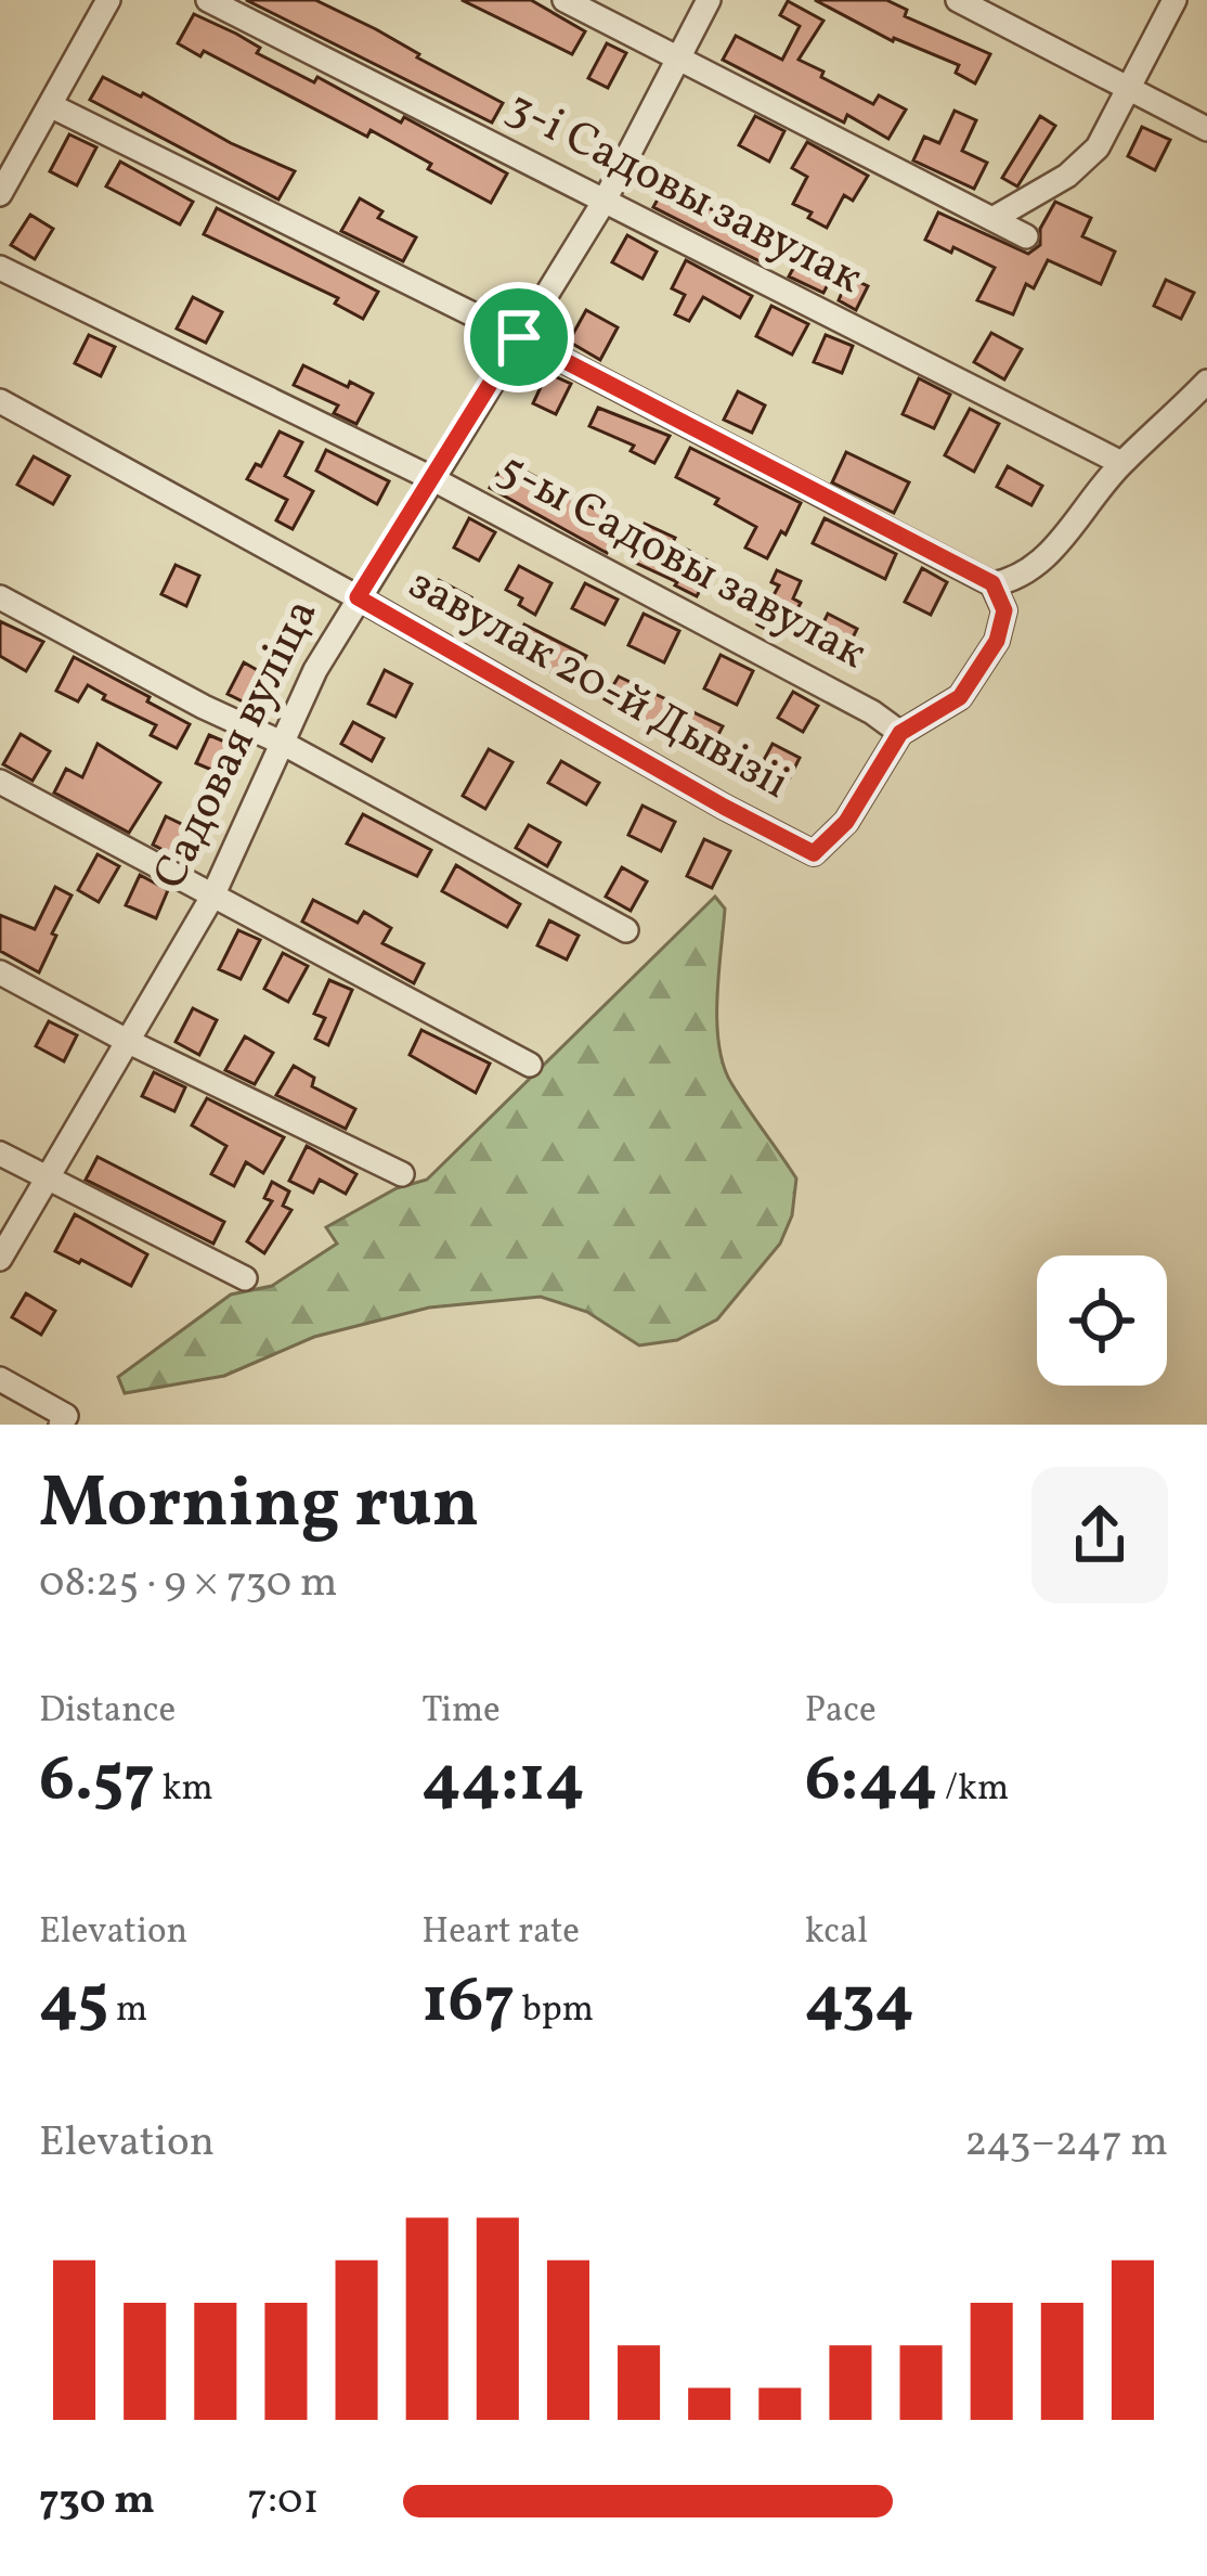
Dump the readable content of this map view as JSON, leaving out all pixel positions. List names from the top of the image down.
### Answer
{
  "streets": {
    "street": [
      "3-і Садовы завулак",
      "5-ы Садовы завулак",
      "завулак 20-й Дывізіі",
      "Садовая вуліца"
    ]
  },
  "crossings": [
    ["3-і Садовы завулак", "Садовая вуліца"],
    ["5-ы Садовы завулак", "завулак 20-й Дывізіі"],
    ["5-ы Садовы завулак", "Садовая вуліца"],
    ["завулак 20-й Дывізіі", "Садовая вуліца"]
  ],
  "page": {
    "heading": ["Morning run", "08:25 · 9 × 730 m"],
    "stats": [
      ["Distance", "6.57 km"],
      ["Time", "44:14"],
      ["Pace", "6:44 /km"],
      ["Elevation", "45 m"],
      ["Heart rate", "167 bpm"],
      ["kcal", "434"]
    ],
    "chart": ["Elevation", "243–247 m"],
    "list": [
      {
        "name": "730 m",
        "note": "7:01"
      }
    ]
  }
}
